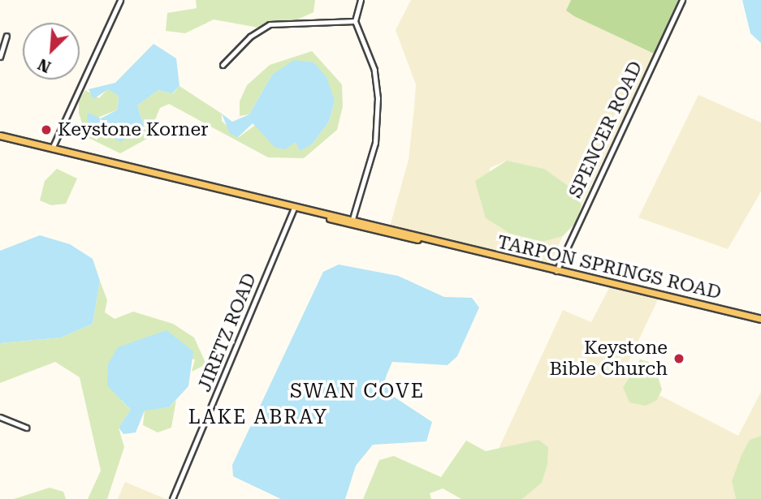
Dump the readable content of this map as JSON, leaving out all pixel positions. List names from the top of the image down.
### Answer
{
  "streets": {
    "main road": ["TARPON SPRINGS ROAD"],
    "street": ["SPENCER ROAD", "JIRETZ ROAD"]
  },
  "crossings": [
    ["SPENCER ROAD", "TARPON SPRINGS ROAD"],
    ["TARPON SPRINGS ROAD", "JIRETZ ROAD"]
  ],
  "districts": ["SWAN COVE", "LAKE ABRAY"],
  "places": ["Keystone Korner", "Keystone Bible Church"],
  "north": "bottom left"
}
